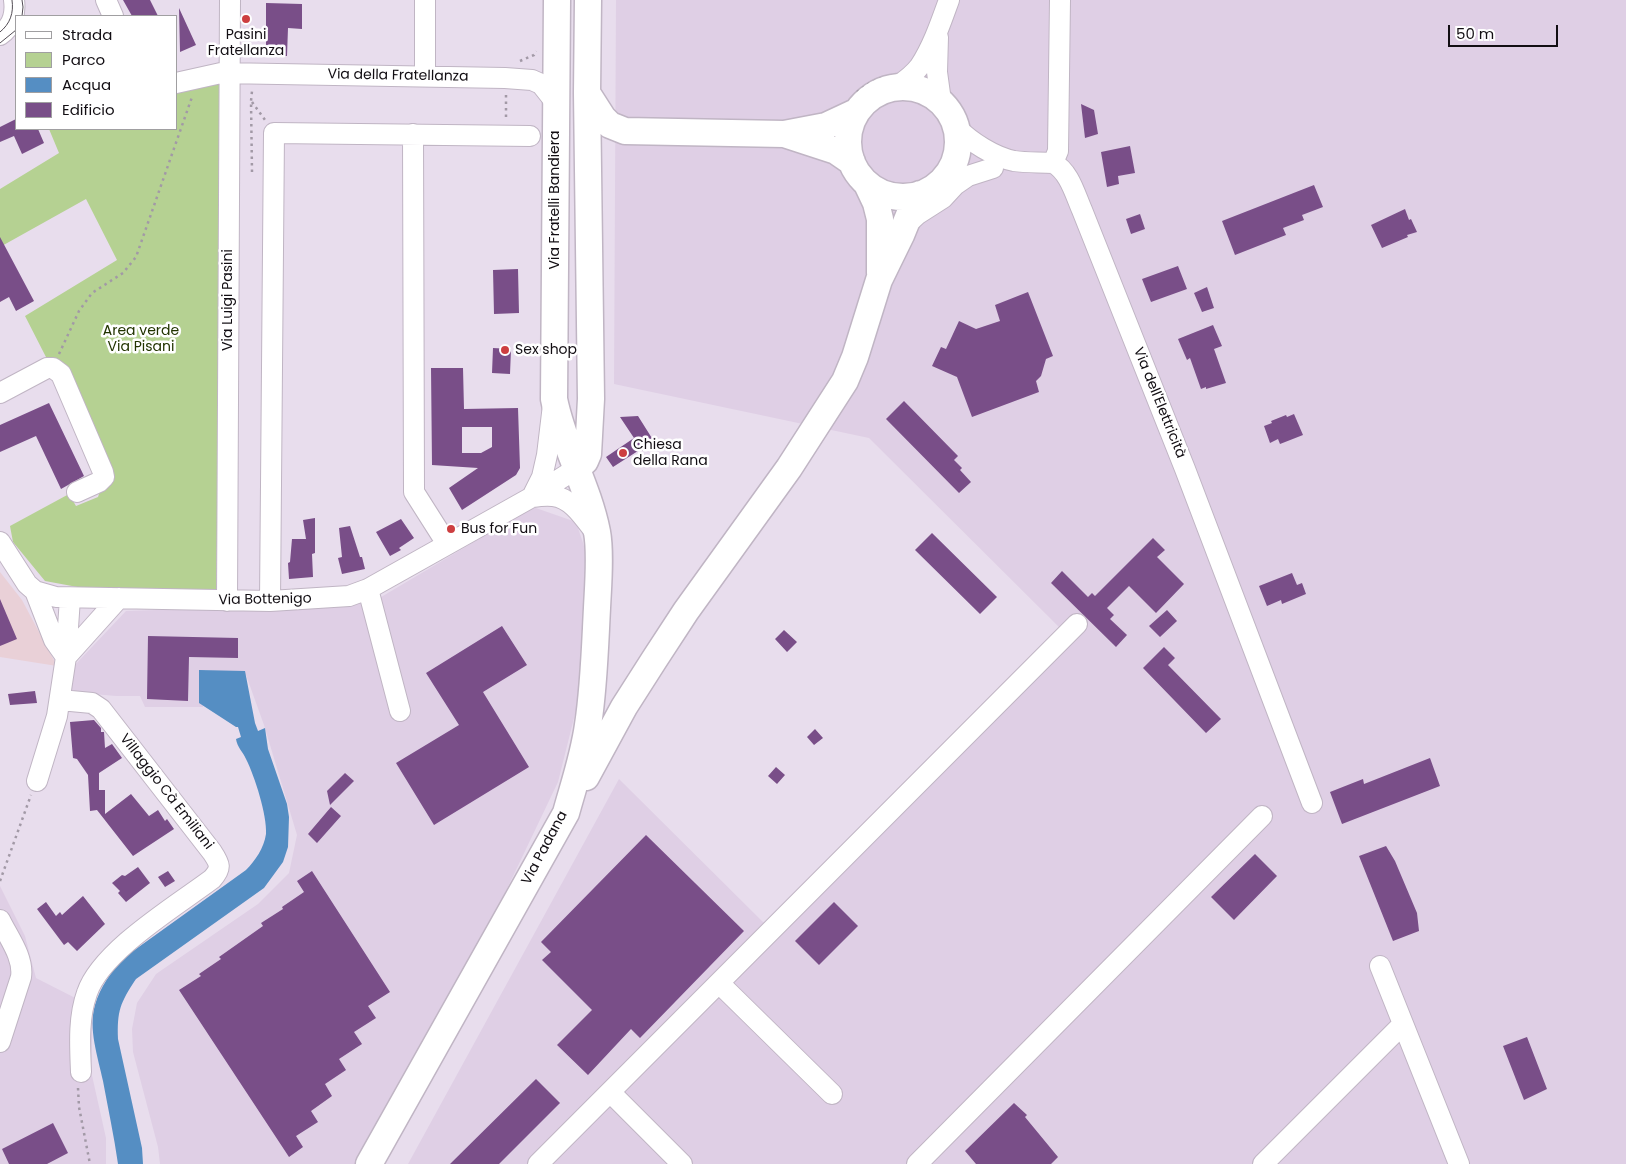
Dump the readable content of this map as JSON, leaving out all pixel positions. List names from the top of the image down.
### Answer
{
  "streets": {
    "main road": ["Via Fratelli Bandiera", "Via Padana"],
    "street": [
      "Via della Fratellanza",
      "Via Luigi Pasini",
      "Via dell'Elettricità",
      "Via Bottenigo",
      "Villaggio Cà Emiliani"
    ]
  },
  "crossings": [
    ["Via della Fratellanza", "Via Fratelli Bandiera"],
    ["Via della Fratellanza", "Via Luigi Pasini"],
    ["Via Fratelli Bandiera", "Via Bottenigo"],
    ["Via Fratelli Bandiera", "Via Padana"],
    ["Via Luigi Pasini", "Via Bottenigo"]
  ],
  "parks": ["Area verde Via Pisani"],
  "places": [
    "Pasini Fratellanza",
    "Sex shop",
    "Chiesa della Rana",
    "Bus for Fun"
  ],
  "legend": [
    "Strada",
    "Parco",
    "Acqua",
    "Edificio"
  ],
  "scale_bar": "50 m"
}
